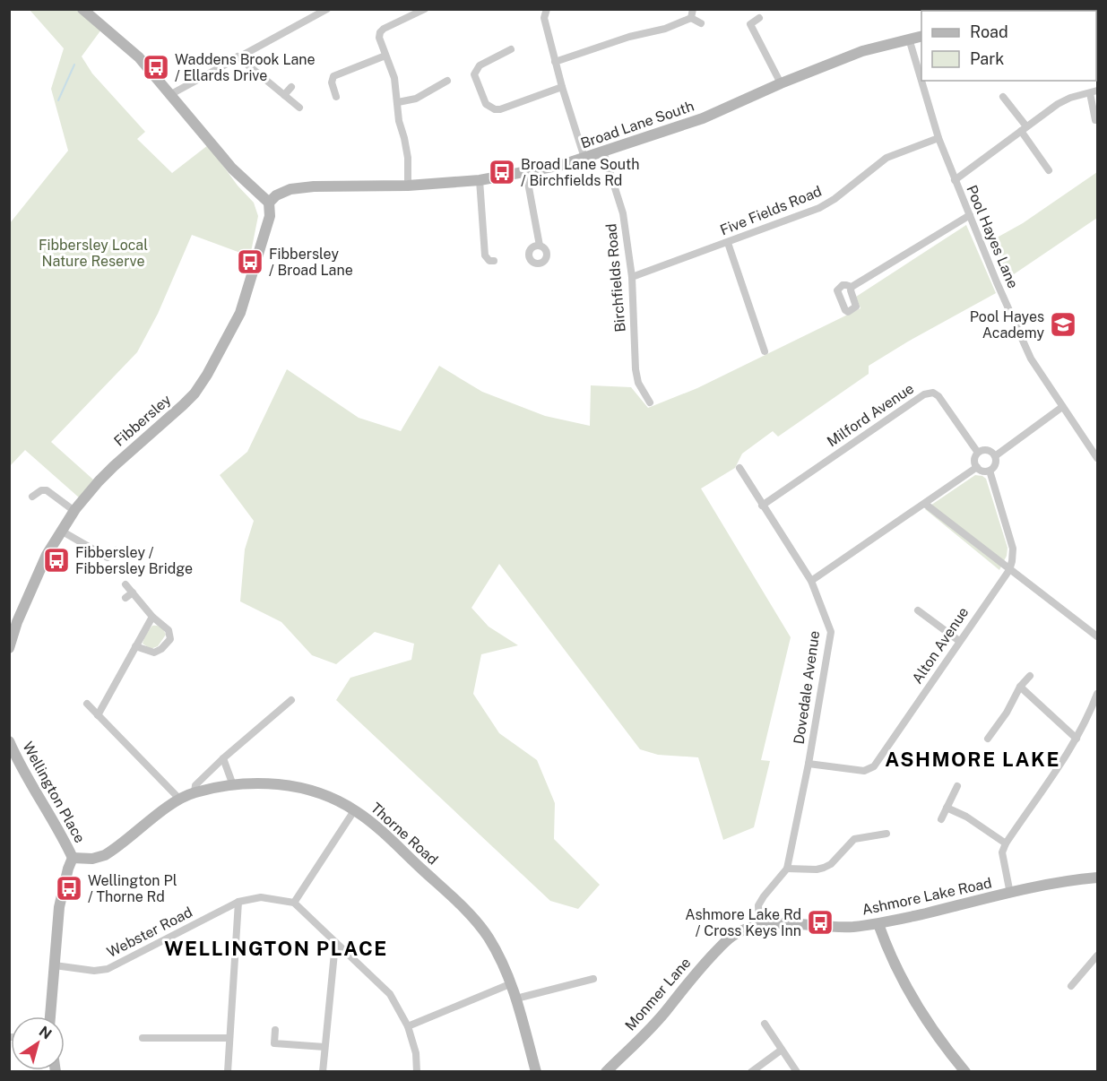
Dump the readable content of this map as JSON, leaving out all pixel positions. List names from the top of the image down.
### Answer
{
  "streets": {
    "street": [
      "Broad Lane South",
      "Five Fields Road",
      "Pool Hayes Lane",
      "Birchfields Road",
      "Milford Avenue",
      "Fibbersley",
      "Alton Avenue",
      "Dovedale Avenue",
      "Wellington Place",
      "Thorne Road",
      "Ashmore Lake Road",
      "Webster Road",
      "Monmer Lane"
    ]
  },
  "crossings": [
    ["Broad Lane South", "Pool Hayes Lane"],
    ["Broad Lane South", "Birchfields Road"],
    ["Broad Lane South", "Fibbersley"],
    ["Five Fields Road", "Pool Hayes Lane"],
    ["Five Fields Road", "Birchfields Road"],
    ["Milford Avenue", "Dovedale Avenue"],
    ["Alton Avenue", "Dovedale Avenue"],
    ["Dovedale Avenue", "Ashmore Lake Road"],
    ["Wellington Place", "Thorne Road"],
    ["Ashmore Lake Road", "Monmer Lane"]
  ],
  "districts": ["ASHMORE LAKE", "WELLINGTON PLACE"],
  "parks": ["Fibbersley Local Nature Reserve"],
  "places": {
    "bus stop": [
      "Waddens Brook Lane / Ellards Drive",
      "Broad Lane South / Birchfields Rd",
      "Fibbersley / Broad Lane",
      "Fibbersley / Fibbersley Bridge",
      "Wellington Pl / Thorne Rd",
      "Ashmore Lake Rd / Cross Keys Inn"
    ],
    "school or university": ["Pool Hayes Academy"]
  },
  "legend": ["Road", "Park"],
  "north": "top right"
}
